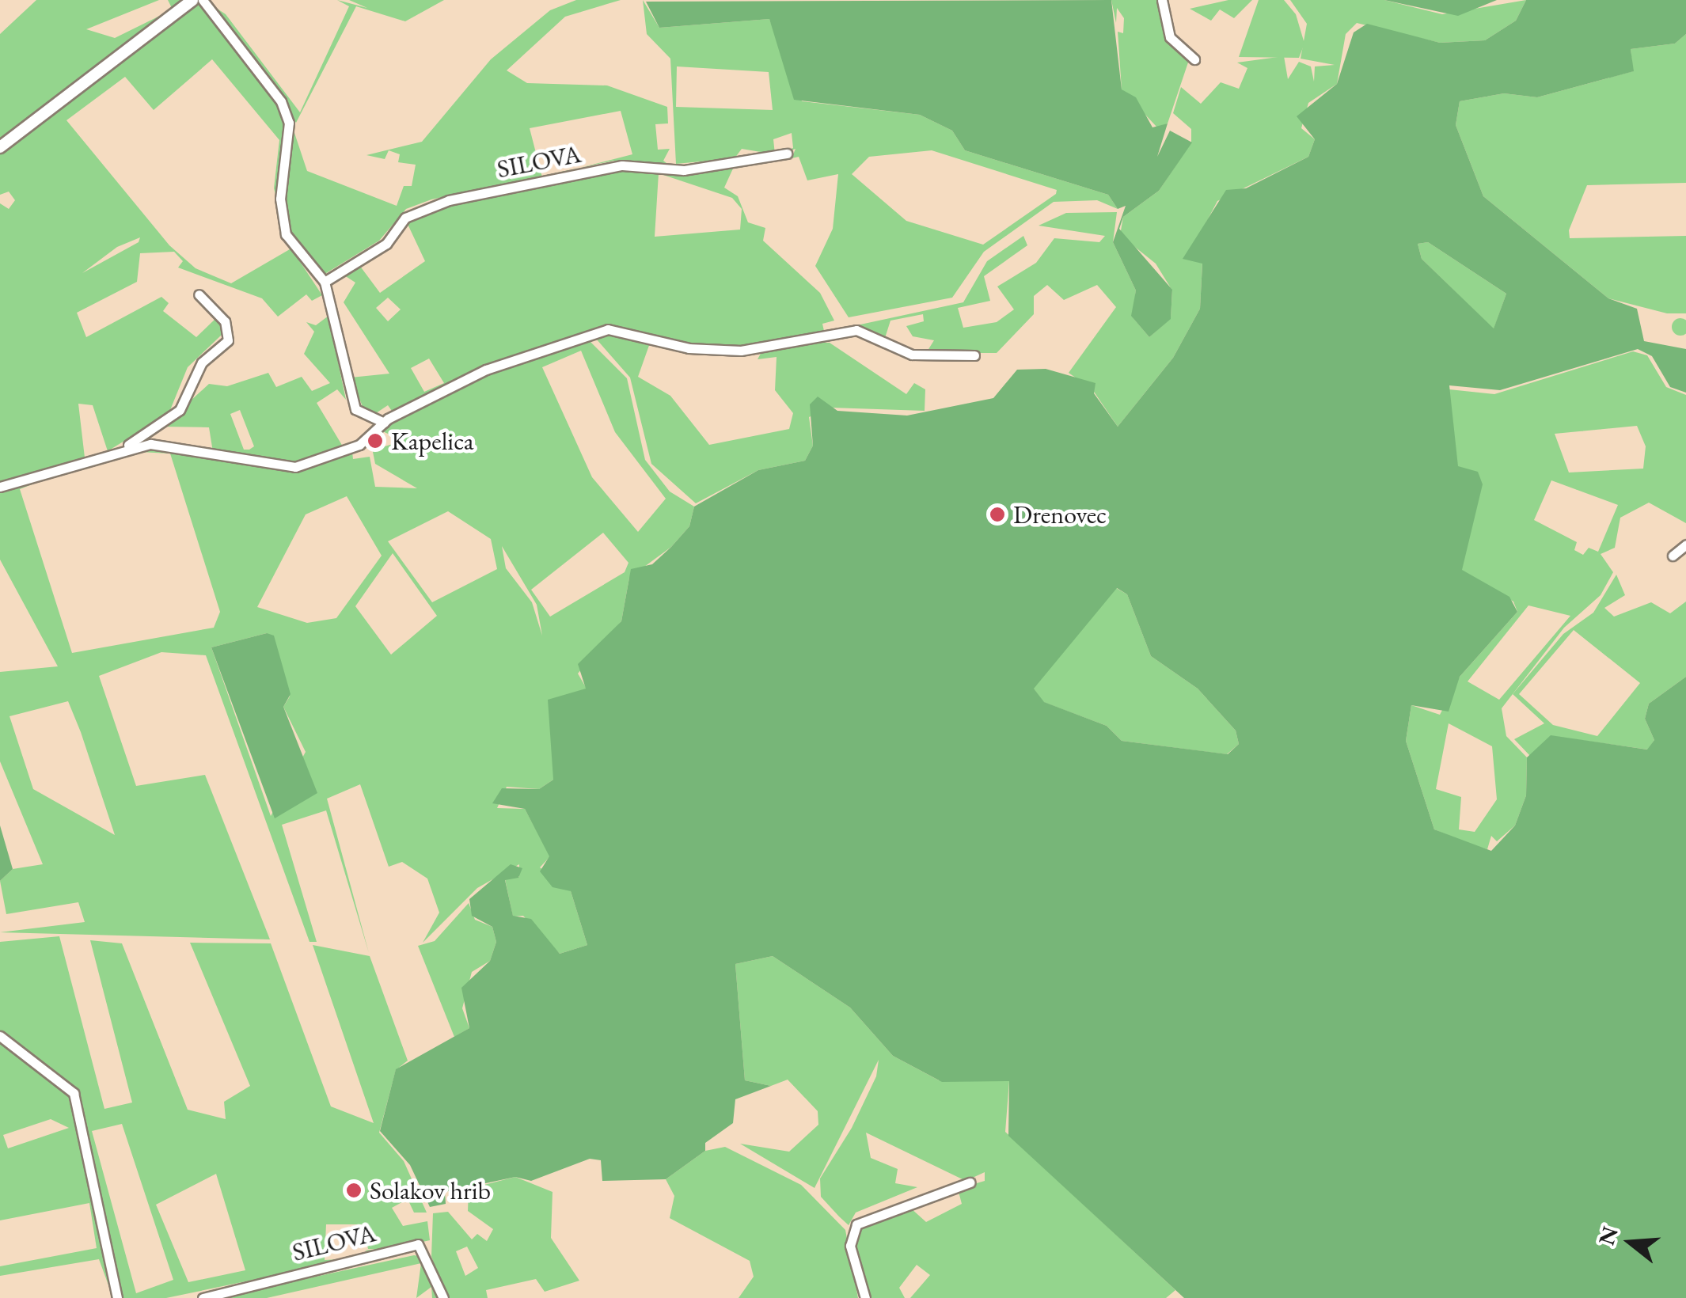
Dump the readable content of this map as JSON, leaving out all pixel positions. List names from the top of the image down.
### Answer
{
  "streets": {
    "street": ["SILOVA"]
  },
  "places": ["Kapelica", "Drenovec", "Solakov hrib"],
  "north": "left"
}
